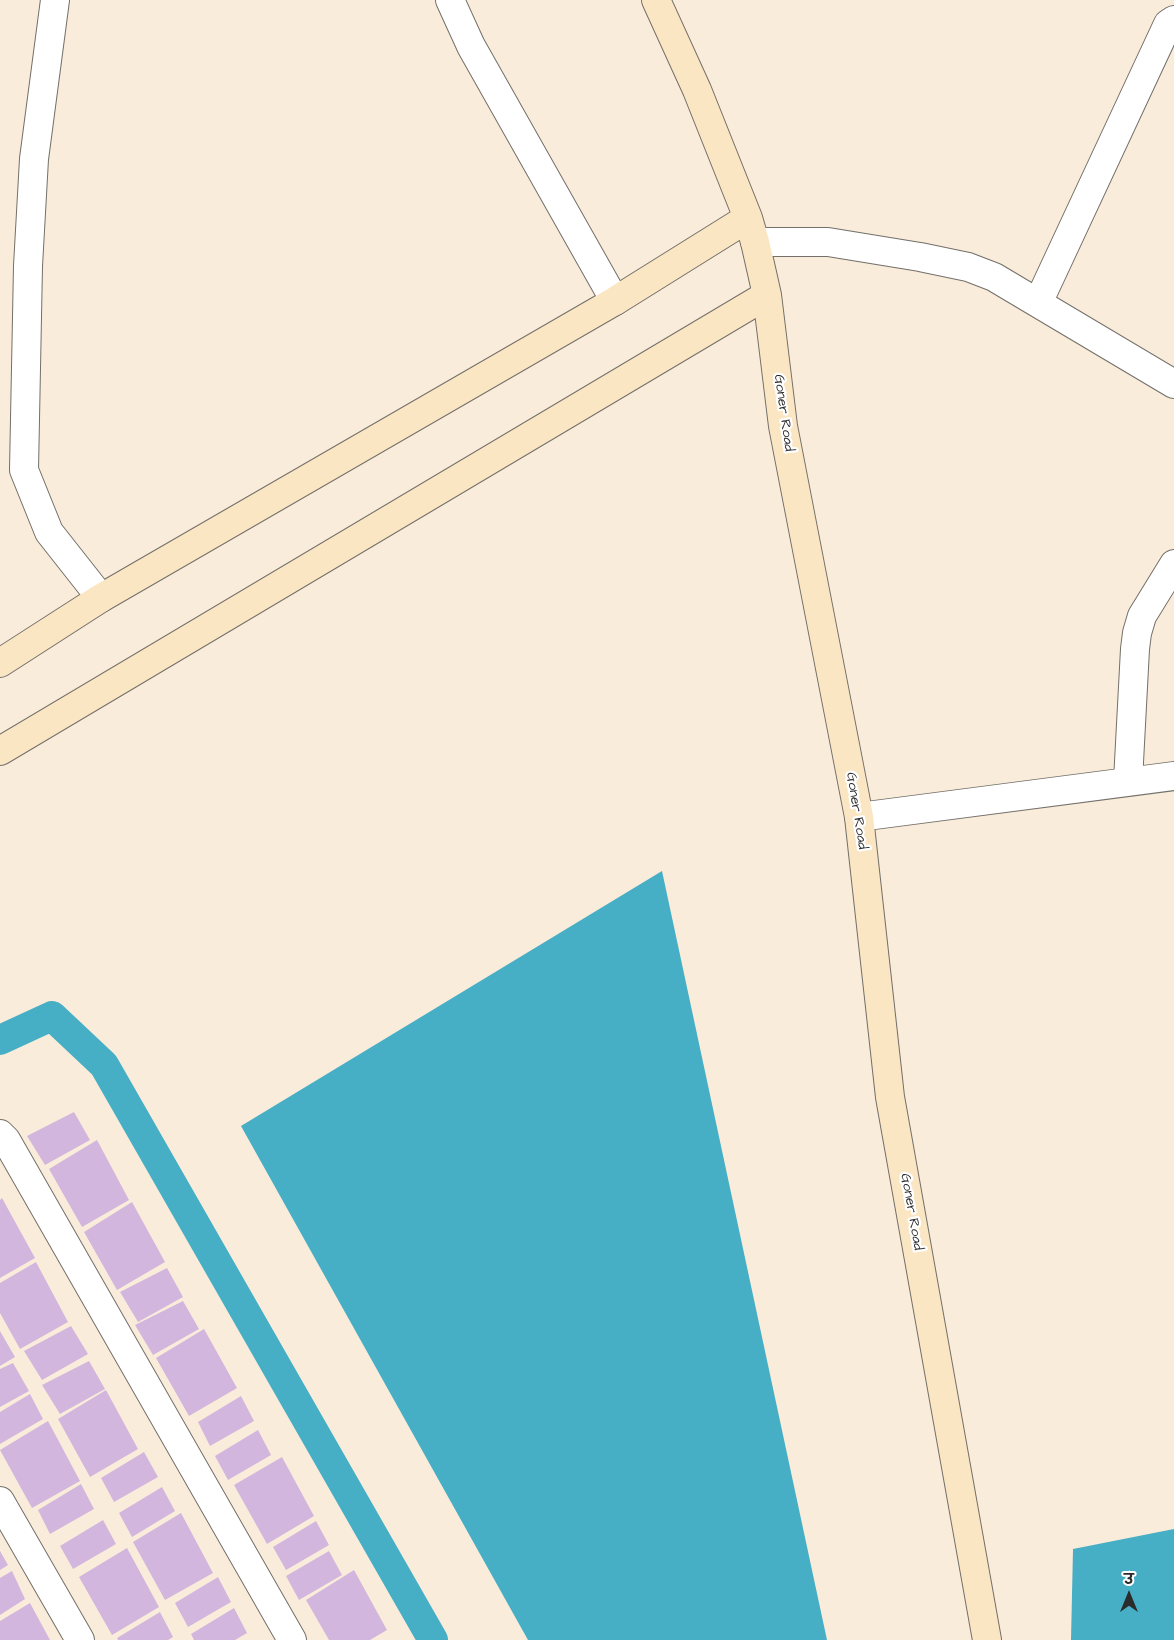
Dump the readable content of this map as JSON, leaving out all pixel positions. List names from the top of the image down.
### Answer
{
  "streets": {
    "street": ["Goner Road"]
  },
  "north": "top"
}
